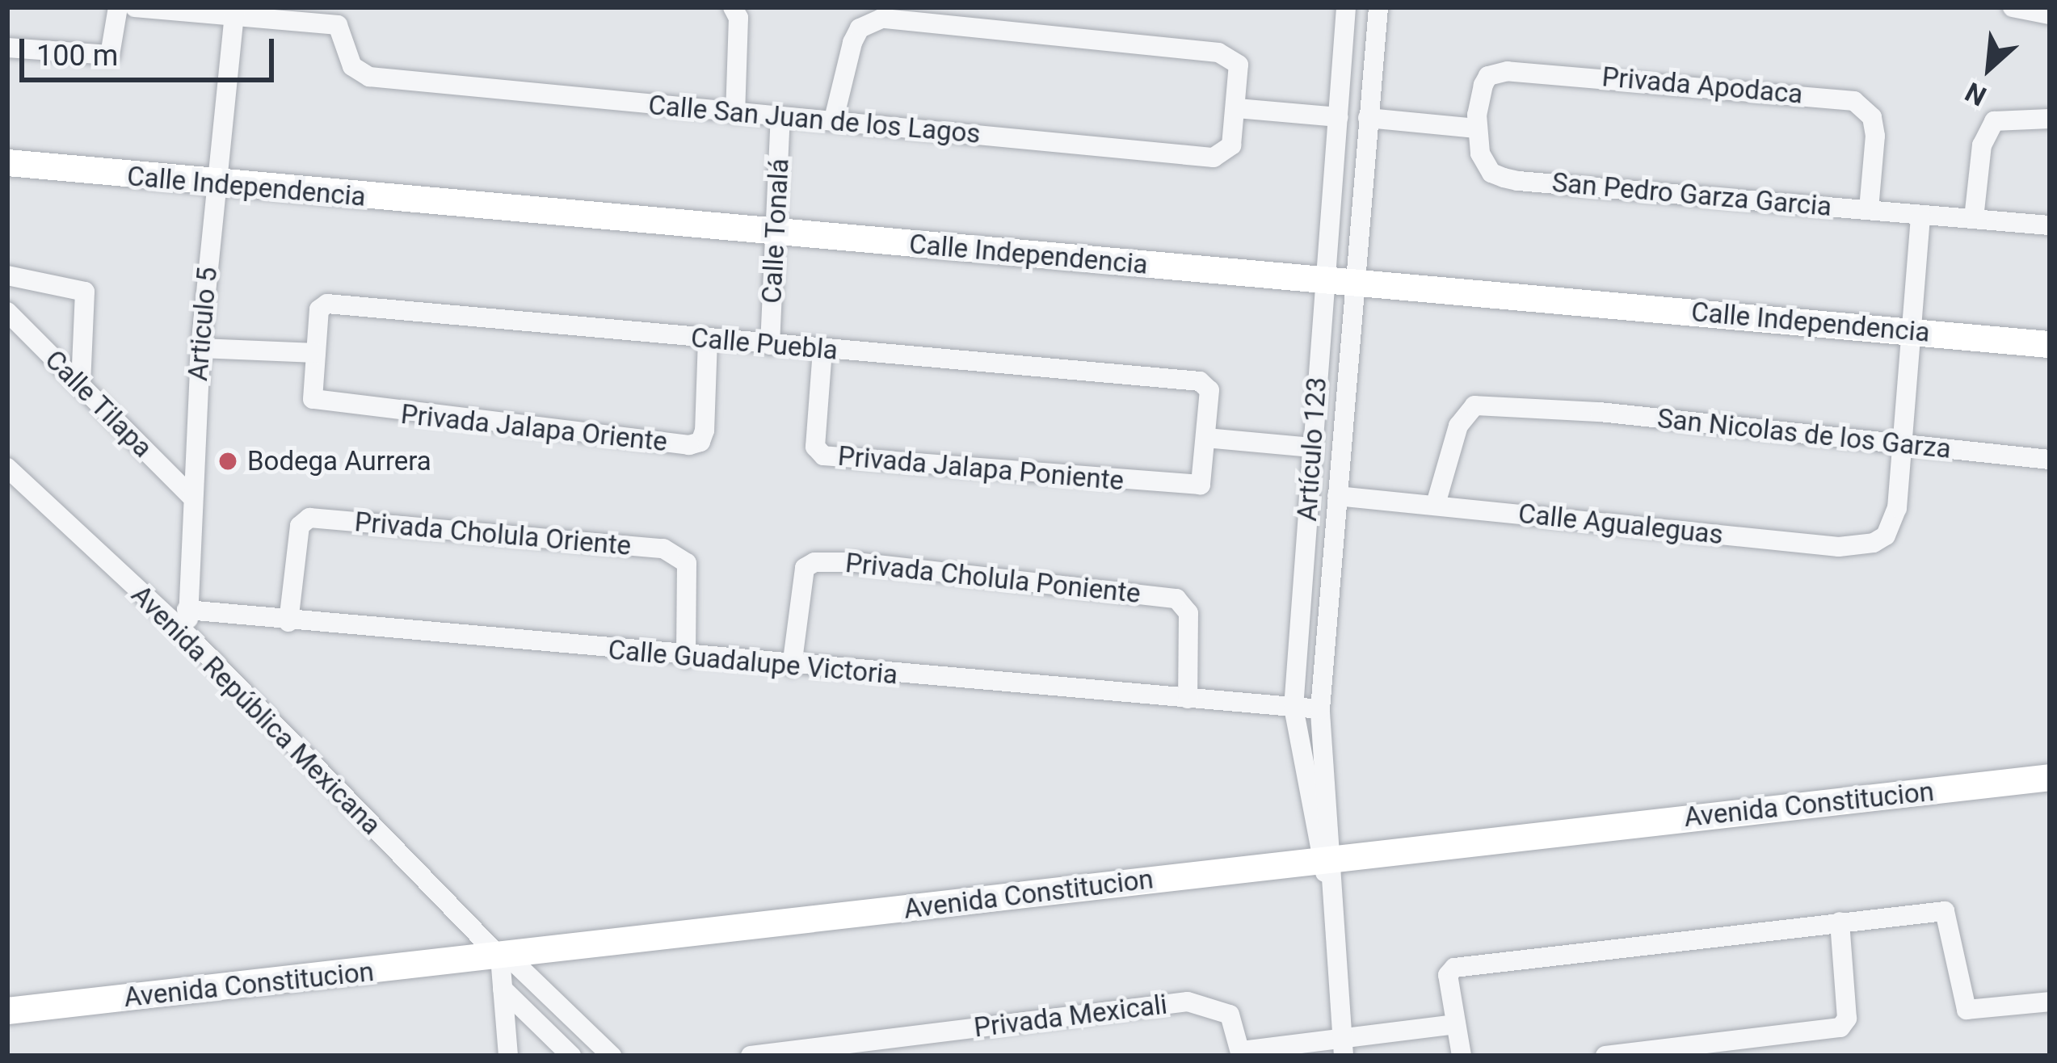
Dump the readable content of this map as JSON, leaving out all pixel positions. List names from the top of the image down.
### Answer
{
  "streets": {
    "street": [
      "Privada Apodaca",
      "Calle San Juan de los Lagos",
      "Calle Independencia",
      "San Pedro Garza Garcia",
      "Calle Tonalá",
      "Articulo 5",
      "Calle Puebla",
      "Calle Tilapa",
      "Privada Jalapa Oriente",
      "San Nicolas de los Garza",
      "Artículo 123",
      "Privada Jalapa Poniente",
      "Calle Agualeguas",
      "Privada Cholula Oriente",
      "Privada Cholula Poniente",
      "Calle Guadalupe Victoria",
      "Avenida República Mexicana",
      "Avenida Constitucion",
      "Privada Mexicali"
    ]
  },
  "crossings": [
    ["Privada Apodaca", "San Pedro Garza Garcia"],
    ["Calle San Juan de los Lagos", "Calle Tonalá"],
    ["Calle Independencia", "Calle Tonalá"],
    ["Calle Independencia", "Articulo 5"],
    ["Calle Independencia", "Artículo 123"],
    ["Calle Tonalá", "Calle Puebla"],
    ["Articulo 5", "Calle Tilapa"],
    ["Articulo 5", "Calle Guadalupe Victoria"],
    ["Articulo 5", "Avenida República Mexicana"],
    ["Calle Puebla", "Privada Jalapa Oriente"],
    ["Calle Puebla", "Privada Jalapa Poniente"],
    ["San Nicolas de los Garza", "Calle Agualeguas"],
    ["Artículo 123", "Calle Agualeguas"],
    ["Artículo 123", "Calle Guadalupe Victoria"],
    ["Artículo 123", "Avenida Constitucion"],
    ["Privada Cholula Oriente", "Calle Guadalupe Victoria"],
    ["Privada Cholula Poniente", "Calle Guadalupe Victoria"],
    ["Avenida República Mexicana", "Avenida Constitucion"]
  ],
  "places": ["Bodega Aurrera"],
  "scale_bar": "100 m",
  "north": "bottom left"
}
